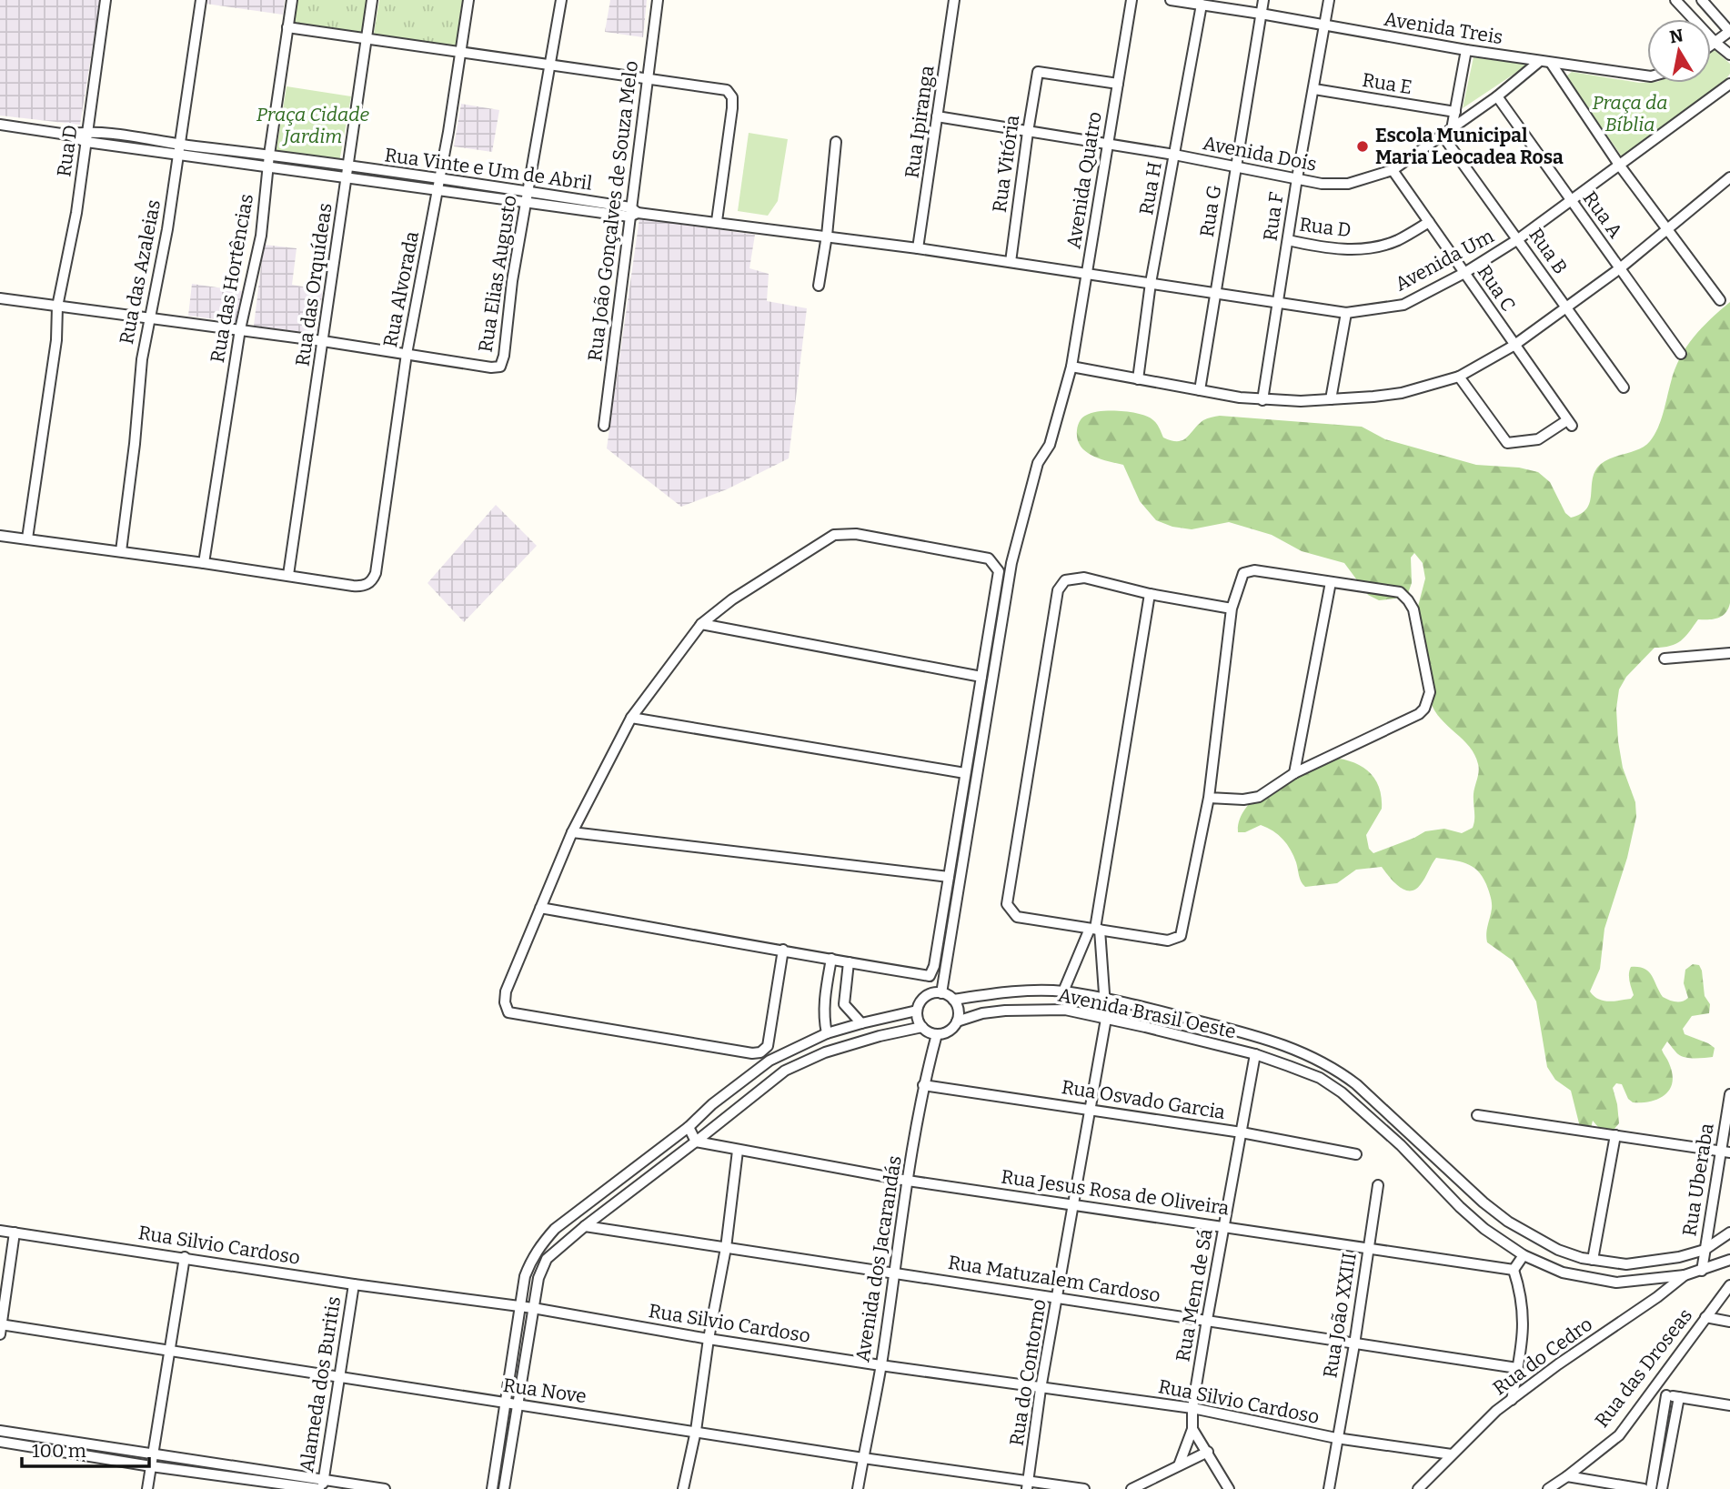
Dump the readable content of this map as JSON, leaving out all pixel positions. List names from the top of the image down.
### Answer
{
  "streets": {
    "street": [
      "Avenida Treis",
      "Rua E",
      "Rua Ipiranga",
      "Rua D",
      "Avenida Dois",
      "Rua Vitória",
      "Rua Vinte e Um de Abril",
      "Avenida Quatro",
      "Rua H",
      "Rua João Gonçalves de Souza Melo",
      "Rua G",
      "Rua A",
      "Rua F",
      "Rua B",
      "Avenida Um",
      "Rua das Azaleias",
      "Rua Elias Augusto",
      "Rua das Hortências",
      "Rua das Orquídeas",
      "Rua C",
      "Rua Alvorada",
      "Avenida Brasil Oeste",
      "Rua Osvado Garcia",
      "Rua Uberaba",
      "Rua Jesus Rosa de Oliveira",
      "Rua Silvio Cardoso",
      "Avenida dos Jacarandás",
      "Rua Matuzalem Cardoso",
      "Rua Mem de Sá",
      "Rua João XXIII",
      "Rua do Cedro",
      "Rua das Droseas",
      "Rua do Contorno",
      "Alameda dos Buritis",
      "Rua Nove"
    ]
  },
  "crossings": [
    ["Avenida Treis", "Avenida Dois"],
    ["Avenida Treis", "Rua H"],
    ["Avenida Treis", "Rua G"],
    ["Avenida Treis", "Rua F"],
    ["Rua E", "Rua F"],
    ["Rua Ipiranga", "Avenida Dois"],
    ["Rua Ipiranga", "Rua Vinte e Um de Abril"],
    ["Rua D", "Rua Vinte e Um de Abril"],
    ["Rua D", "Rua F"],
    ["Rua D", "Rua C"],
    ["Avenida Dois", "Rua Vitória"],
    ["Avenida Dois", "Avenida Quatro"],
    ["Avenida Dois", "Rua H"],
    ["Avenida Dois", "Rua G"],
    ["Avenida Dois", "Rua A"],
    ["Avenida Dois", "Rua F"],
    ["Avenida Dois", "Rua B"],
    ["Avenida Dois", "Rua C"],
    ["Rua Vitória", "Rua Vinte e Um de Abril"],
    ["Rua Vitória", "Avenida Quatro"],
    ["Rua Vinte e Um de Abril", "Avenida Quatro"],
    ["Rua Vinte e Um de Abril", "Rua João Gonçalves de Souza Melo"],
    ["Rua Vinte e Um de Abril", "Avenida Um"],
    ["Rua Vinte e Um de Abril", "Rua das Azaleias"],
    ["Rua Vinte e Um de Abril", "Rua Elias Augusto"],
    ["Rua Vinte e Um de Abril", "Rua das Hortências"],
    ["Rua Vinte e Um de Abril", "Rua das Orquídeas"],
    ["Rua Vinte e Um de Abril", "Rua Alvorada"],
    ["Avenida Quatro", "Avenida Um"],
    ["Avenida Quatro", "Avenida Brasil Oeste"],
    ["Avenida Quatro", "Avenida dos Jacarandás"],
    ["Rua H", "Avenida Um"],
    ["Rua G", "Avenida Um"],
    ["Rua A", "Avenida Um"],
    ["Rua F", "Avenida Um"],
    ["Rua B", "Avenida Um"],
    ["Avenida Um", "Rua C"],
    ["Rua Elias Augusto", "Rua Alvorada"],
    ["Rua das Orquídeas", "Rua Alvorada"],
    ["Avenida Brasil Oeste", "Rua Uberaba"],
    ["Avenida Brasil Oeste", "Avenida dos Jacarandás"],
    ["Avenida Brasil Oeste", "Rua Mem de Sá"],
    ["Avenida Brasil Oeste", "Rua do Cedro"],
    ["Avenida Brasil Oeste", "Rua do Contorno"],
    ["Rua Osvado Garcia", "Avenida dos Jacarandás"],
    ["Rua Osvado Garcia", "Rua Mem de Sá"],
    ["Rua Osvado Garcia", "Rua do Contorno"],
    ["Rua Uberaba", "Rua do Cedro"],
    ["Rua Jesus Rosa de Oliveira", "Avenida dos Jacarandás"],
    ["Rua Jesus Rosa de Oliveira", "Rua Mem de Sá"],
    ["Rua Jesus Rosa de Oliveira", "Rua João XXIII"],
    ["Rua Jesus Rosa de Oliveira", "Rua do Contorno"],
    ["Rua Silvio Cardoso", "Avenida dos Jacarandás"],
    ["Rua Silvio Cardoso", "Rua Mem de Sá"],
    ["Rua Silvio Cardoso", "Rua João XXIII"],
    ["Rua Silvio Cardoso", "Rua do Cedro"],
    ["Rua Silvio Cardoso", "Rua do Contorno"],
    ["Rua Silvio Cardoso", "Alameda dos Buritis"],
    ["Avenida dos Jacarandás", "Rua Matuzalem Cardoso"],
    ["Avenida dos Jacarandás", "Rua Nove"],
    ["Rua Matuzalem Cardoso", "Rua Mem de Sá"],
    ["Rua Matuzalem Cardoso", "Rua João XXIII"],
    ["Rua Matuzalem Cardoso", "Rua do Contorno"],
    ["Rua do Contorno", "Rua Nove"],
    ["Alameda dos Buritis", "Rua Nove"]
  ],
  "parks": ["Praça da Bíblia", "Praça Cidade Jardim"],
  "places": ["Escola Municipal Maria Leocadea Rosa"],
  "scale_bar": "100 m",
  "north": "top"
}
